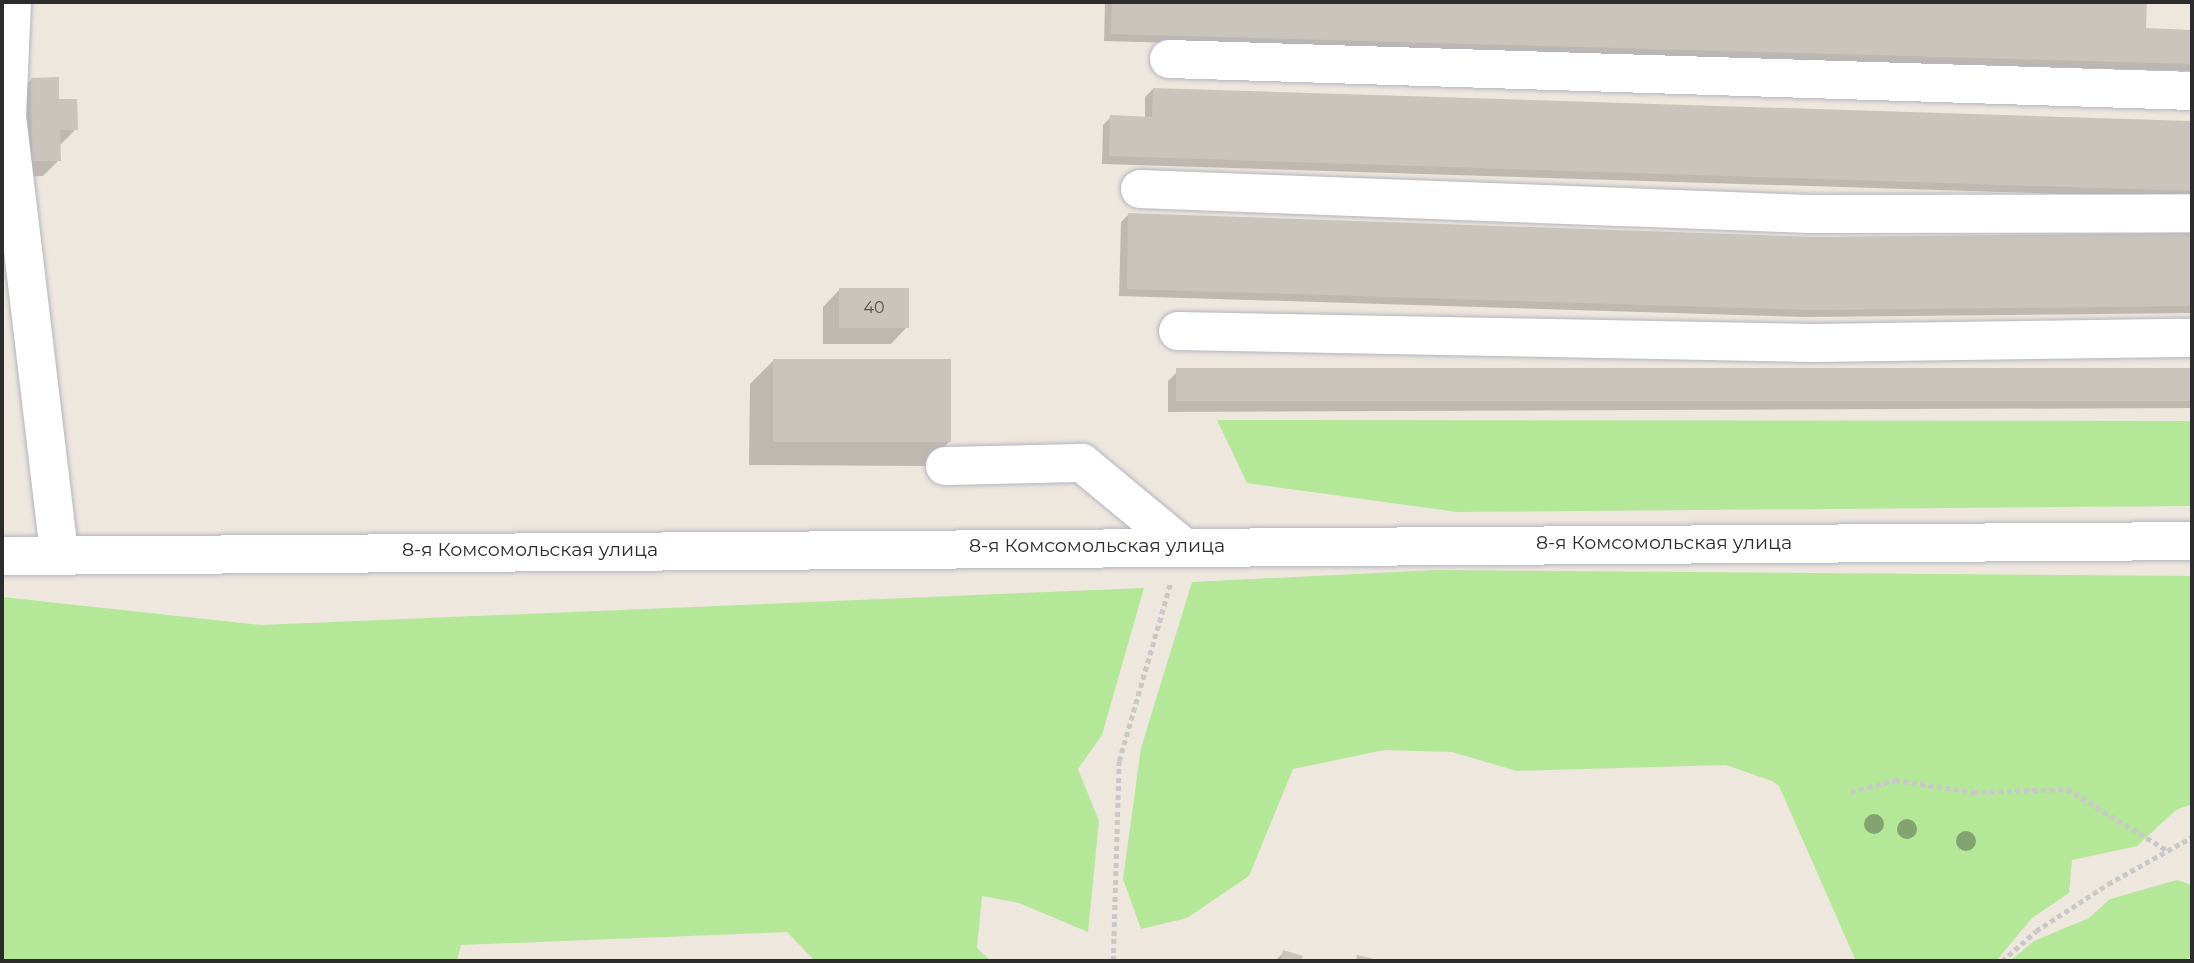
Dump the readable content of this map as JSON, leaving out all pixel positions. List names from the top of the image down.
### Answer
{
  "streets": {
    "street": ["8-я Комсомольская улица"]
  },
  "house_numbers": ["40"]
}
